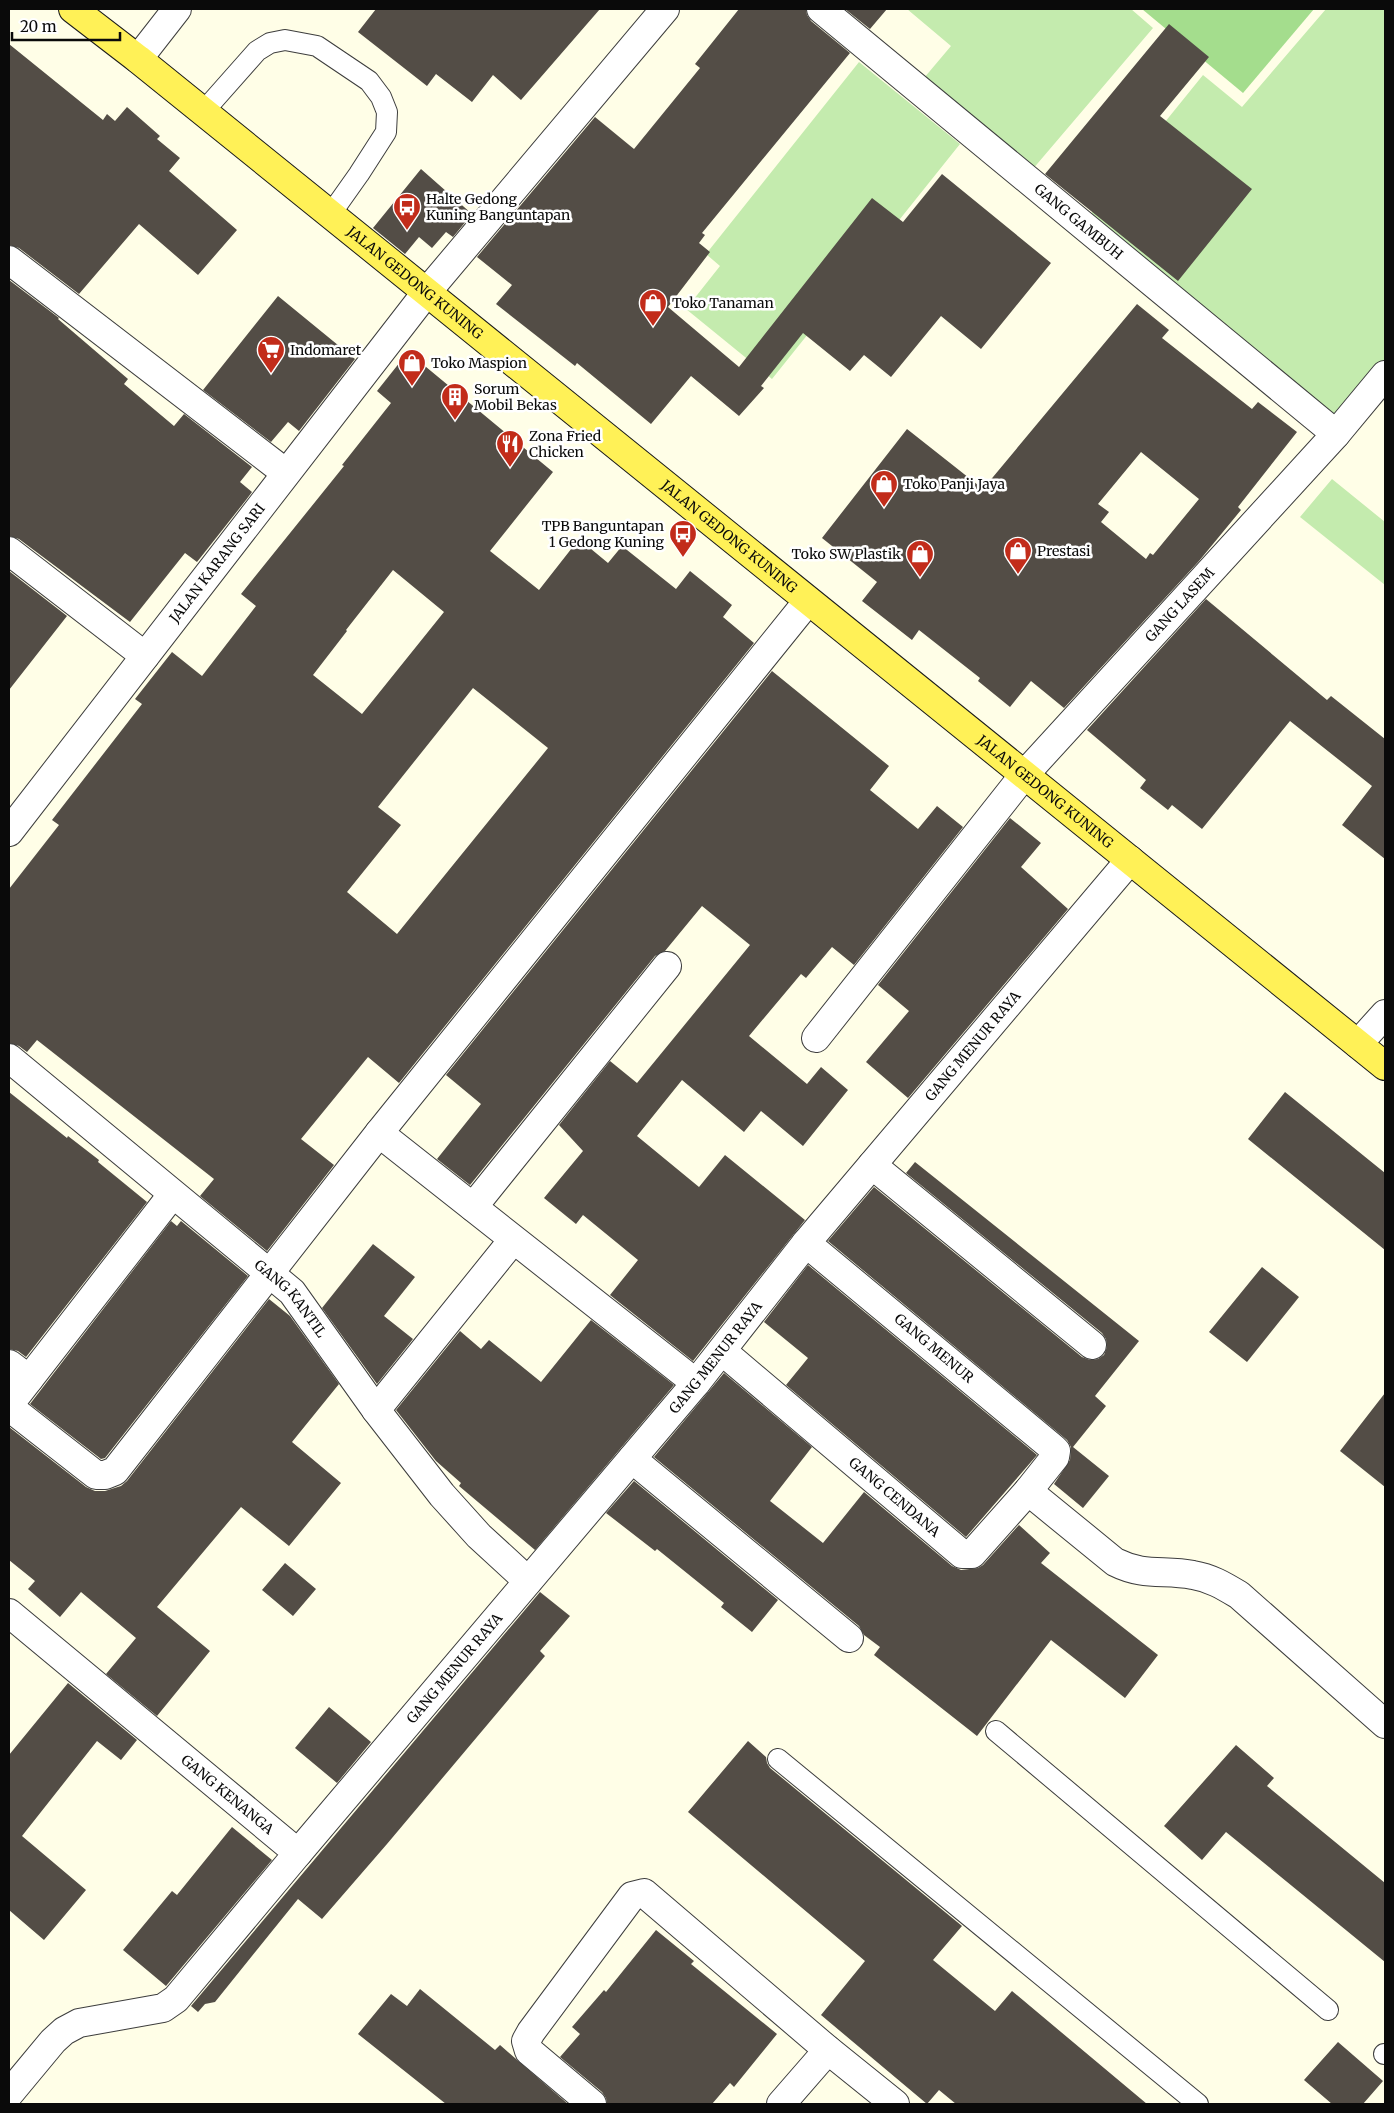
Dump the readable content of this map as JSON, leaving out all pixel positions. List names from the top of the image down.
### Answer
{
  "streets": {
    "main road": ["JALAN GEDONG KUNING"],
    "street": [
      "GANG GAMBUH",
      "JALAN KARANG SARI",
      "GANG LASEM",
      "GANG MENUR RAYA",
      "GANG KANTIL",
      "GANG MENUR",
      "GANG CENDANA",
      "GANG KENANGA"
    ]
  },
  "crossings": [
    ["GANG GAMBUH", "GANG LASEM"],
    ["JALAN GEDONG KUNING", "JALAN KARANG SARI"],
    ["JALAN GEDONG KUNING", "GANG LASEM"],
    ["JALAN GEDONG KUNING", "GANG MENUR RAYA"],
    ["GANG MENUR RAYA", "GANG KANTIL"],
    ["GANG MENUR RAYA", "GANG MENUR"],
    ["GANG MENUR RAYA", "GANG CENDANA"],
    ["GANG MENUR RAYA", "GANG KENANGA"],
    ["GANG MENUR", "GANG CENDANA"]
  ],
  "places": {
    "bus stop": ["Halte Gedong Kuning Banguntapan", "TPB Banguntapan 1 Gedong Kuning"],
    "shop": [
      "Toko Tanaman",
      "Toko Maspion",
      "Toko Panji Jaya",
      "Prestasi",
      "Toko SW Plastik"
    ],
    "supermarket": ["Indomaret"],
    "building": ["Sorum Mobil Bekas"],
    "restaurant": ["Zona Fried Chicken"]
  },
  "scale_bar": "20 m"
}
